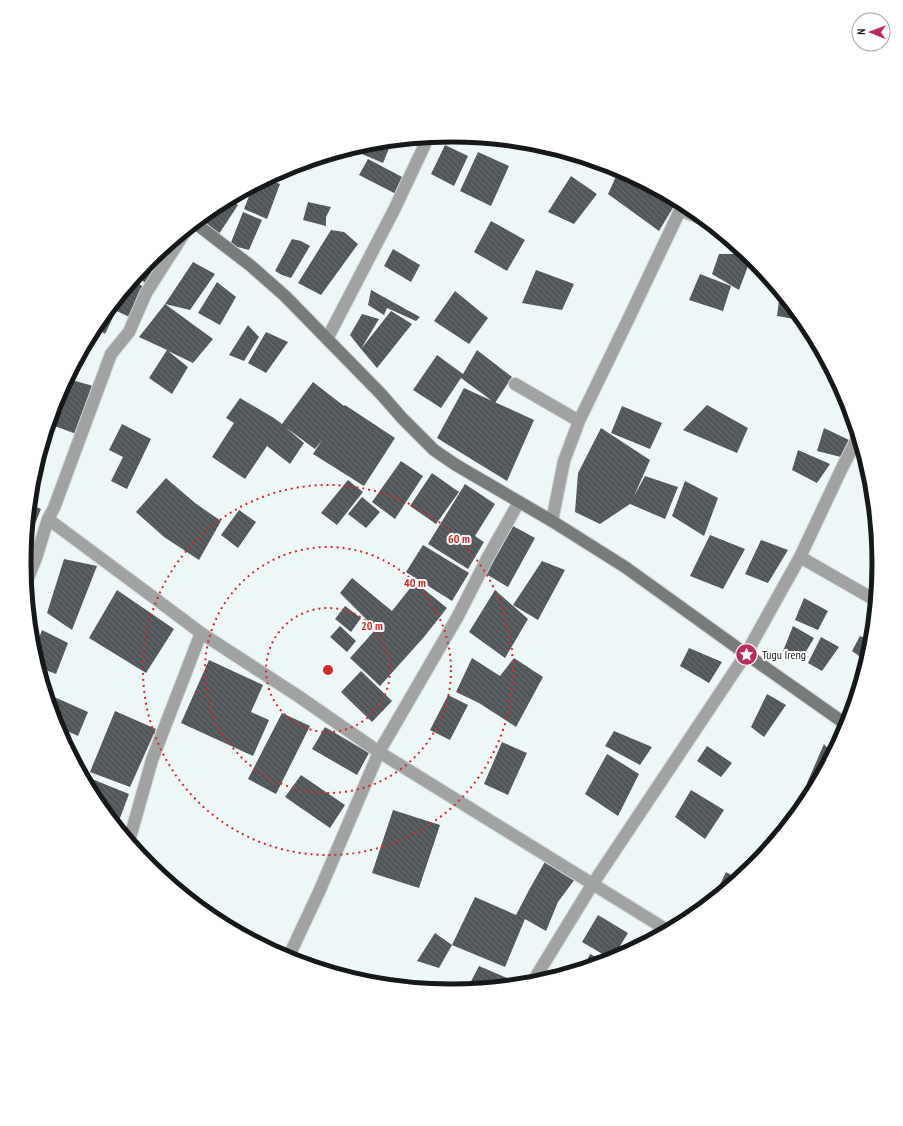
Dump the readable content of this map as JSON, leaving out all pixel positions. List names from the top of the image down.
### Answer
{
  "places": {
    "place": ["Tugu Ireng"]
  },
  "north": "left",
  "rings": ["60 m", "40 m", "20 m"]
}
